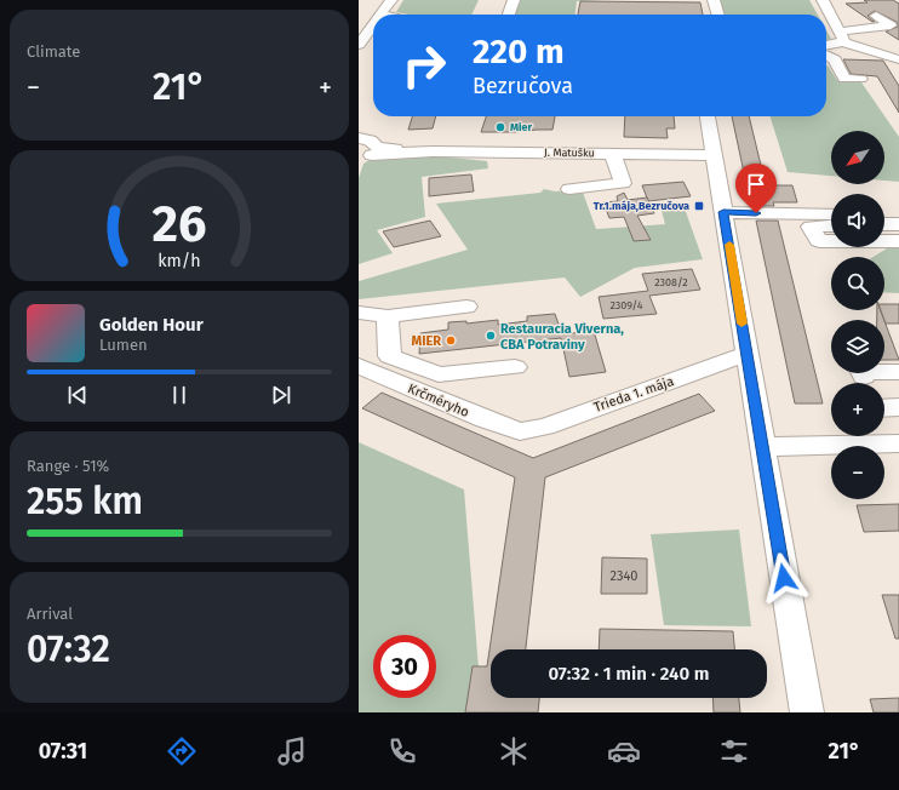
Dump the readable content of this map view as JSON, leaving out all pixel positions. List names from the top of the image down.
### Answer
{
  "streets": {
    "street": ["J. Matušku", "Trieda 1. mája", "Krčméryho"]
  },
  "crossings": [
    ["Trieda 1. mája", "Krčméryho"]
  ],
  "places": {
    "other": ["Mier", "Restauracia Viverna, CBA Potraviny", "MIER"],
    "transit": ["Tr.1.mája,Bezručova"]
  },
  "house_numbers": ["2308/2", "2309/4", "2340"],
  "north": "bottom left",
  "page": {
    "tile": [
      "Climate",
      ["Range · 51%", "255 km"],
      ["Arrival", "07:32"]
    ],
    "turn": ["220 m", "Bezručova"],
    "heat": ["−", "21°", "+"],
    "map_buttons": ["+", "−"],
    "song": ["Golden Hour", "Lumen"],
    "limit": "30",
    "trip": "07:32 · 1 min · 240 m",
    "tabs": ["07:31", "21°"],
    "gauge": ["26", "km/h"]
  }
}
